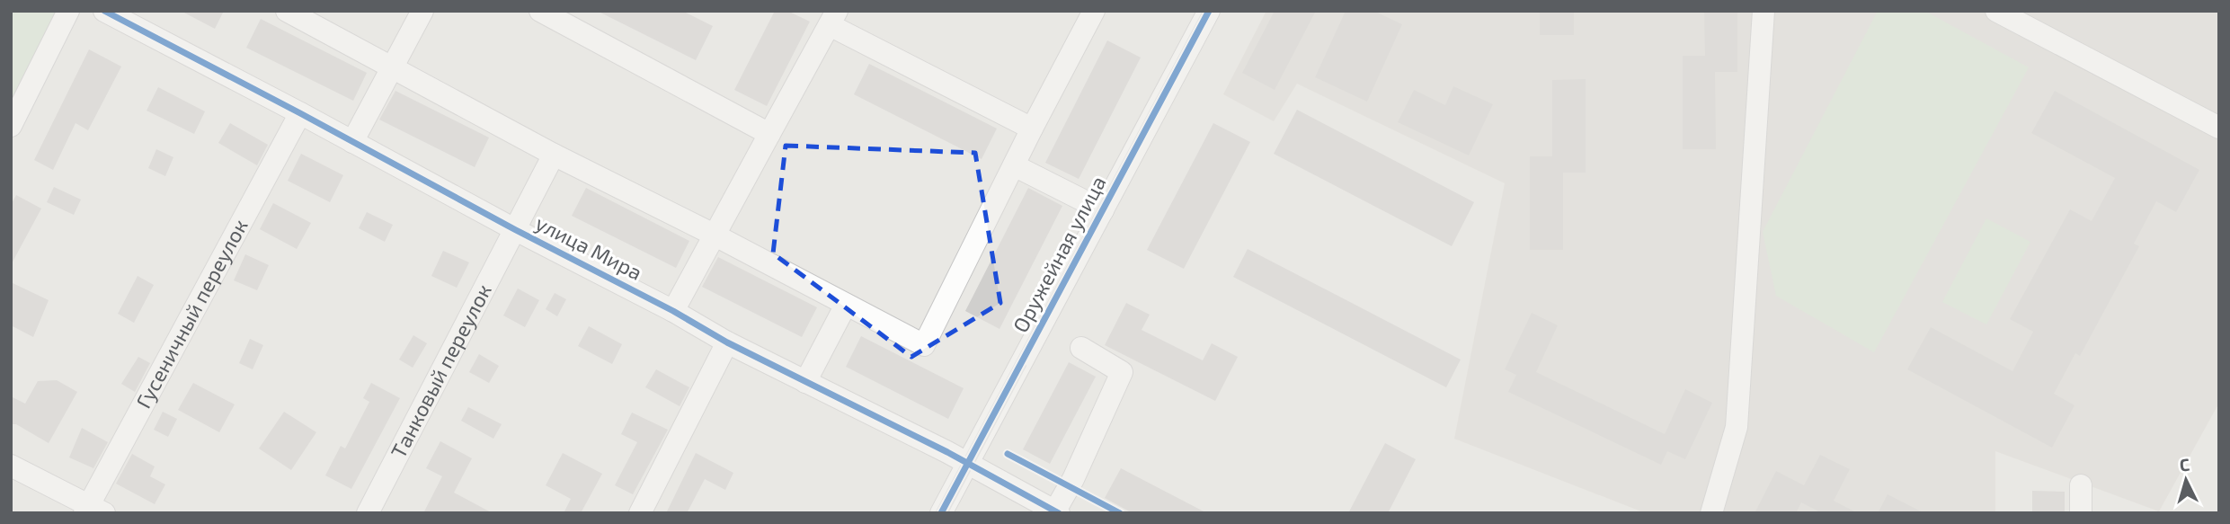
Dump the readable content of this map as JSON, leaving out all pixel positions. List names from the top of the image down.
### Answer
{
  "streets": {
    "street": [
      "улица Мира",
      "Оружейная улица",
      "Гусеничный переулок",
      "Танковый переулок"
    ]
  },
  "crossings": [
    ["улица Мира", "Оружейная улица"],
    ["улица Мира", "Гусеничный переулок"],
    ["улица Мира", "Танковый переулок"]
  ],
  "north": "top"
}
